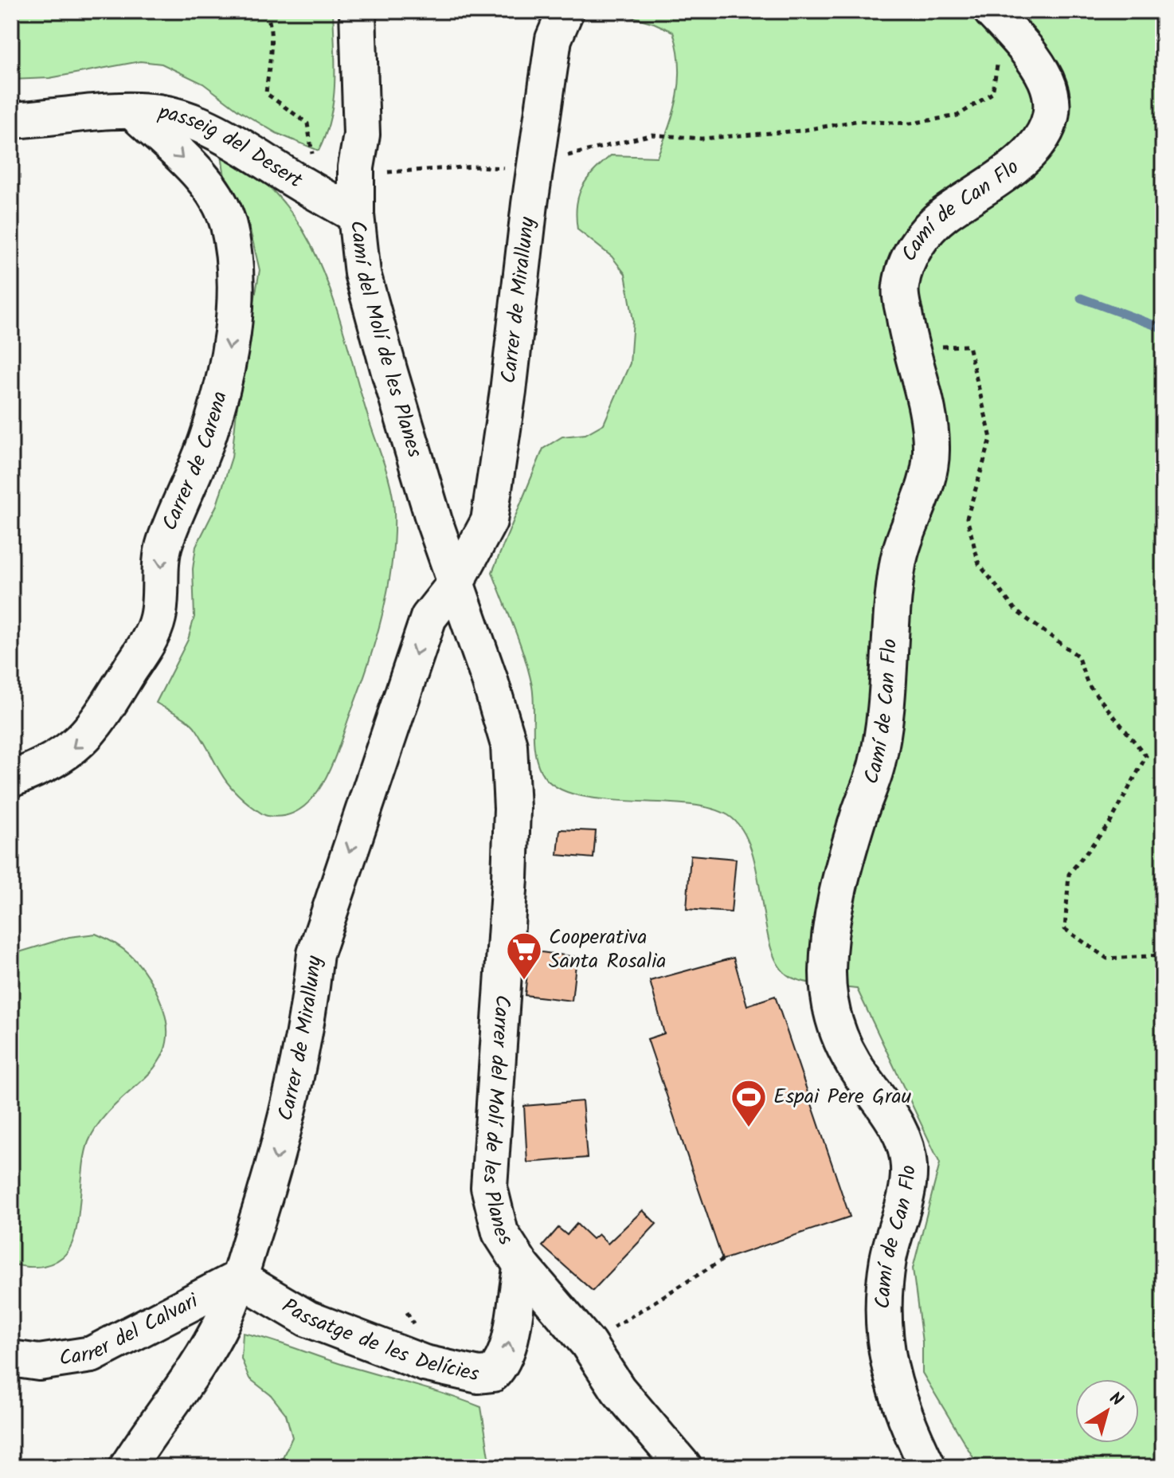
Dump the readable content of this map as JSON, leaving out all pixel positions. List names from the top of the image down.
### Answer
{
  "streets": {
    "street": [
      "passeig del Desert",
      "Camí de Can Flo",
      "Carrer de Miralluny",
      "Camí del Molí de les Planes",
      "Carrer de Carena",
      "Carrer del Molí de les Planes",
      "Carrer del Calvari",
      "Passatge de les Delícies"
    ]
  },
  "crossings": [
    ["passeig del Desert", "Camí del Molí de les Planes"],
    ["passeig del Desert", "Carrer de Carena"],
    ["Carrer de Miralluny", "Camí del Molí de les Planes"],
    ["Carrer de Miralluny", "Carrer del Molí de les Planes"],
    ["Carrer de Miralluny", "Carrer del Calvari"],
    ["Carrer de Miralluny", "Passatge de les Delícies"],
    ["Camí del Molí de les Planes", "Carrer del Molí de les Planes"],
    ["Carrer del Molí de les Planes", "Passatge de les Delícies"],
    ["Carrer del Calvari", "Passatge de les Delícies"]
  ],
  "one_way": ["Carrer de Miralluny", "Carrer de Carena"],
  "places": {
    "supermarket": ["Cooperativa Santa Rosalia"],
    "sports": ["Espai Pere Grau"]
  },
  "north": "top right"
}
